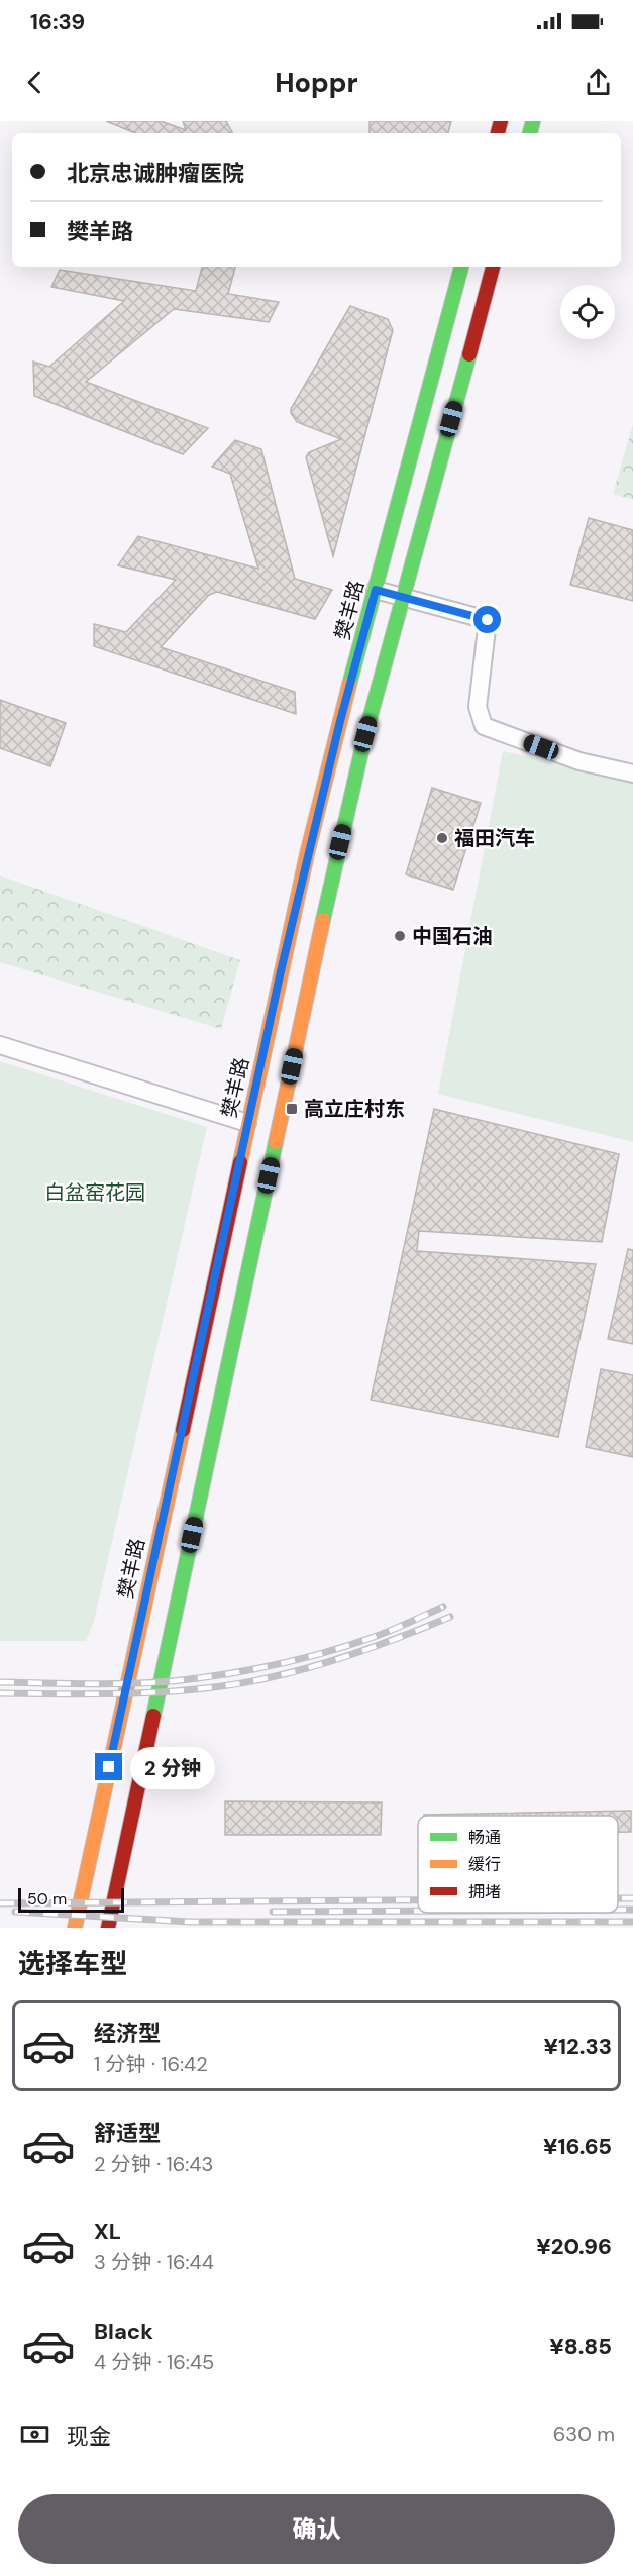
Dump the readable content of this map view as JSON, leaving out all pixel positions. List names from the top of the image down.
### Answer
{
  "streets": {
    "main road": ["樊羊路"]
  },
  "parks": ["白盆窑花园"],
  "places": {
    "other": ["福田汽车", "中国石油"],
    "transit": ["高立庄村东"]
  },
  "legend": ["畅通", "缓行", "拥堵"],
  "scale_bar": "50 m",
  "page": {
    "status": "16:39",
    "header": "Hoppr",
    "banner": ["北京忠诚肿瘤医院", "樊羊路"],
    "bubble": "2 分钟",
    "scale": "50 m",
    "heading": "选择车型",
    "list": [
      {
        "name": "经济型",
        "note": "1 分钟 · 16:42",
        "value": "¥12.33"
      },
      {
        "name": "舒适型",
        "note": "2 分钟 · 16:43",
        "value": "¥16.65"
      },
      {
        "name": "XL",
        "note": "3 分钟 · 16:44",
        "value": "¥20.96"
      },
      {
        "name": "Black",
        "note": "4 分钟 · 16:45",
        "value": "¥8.85"
      }
    ],
    "pay": ["现金", "630 m"],
    "buttons": "确认"
  }
}
